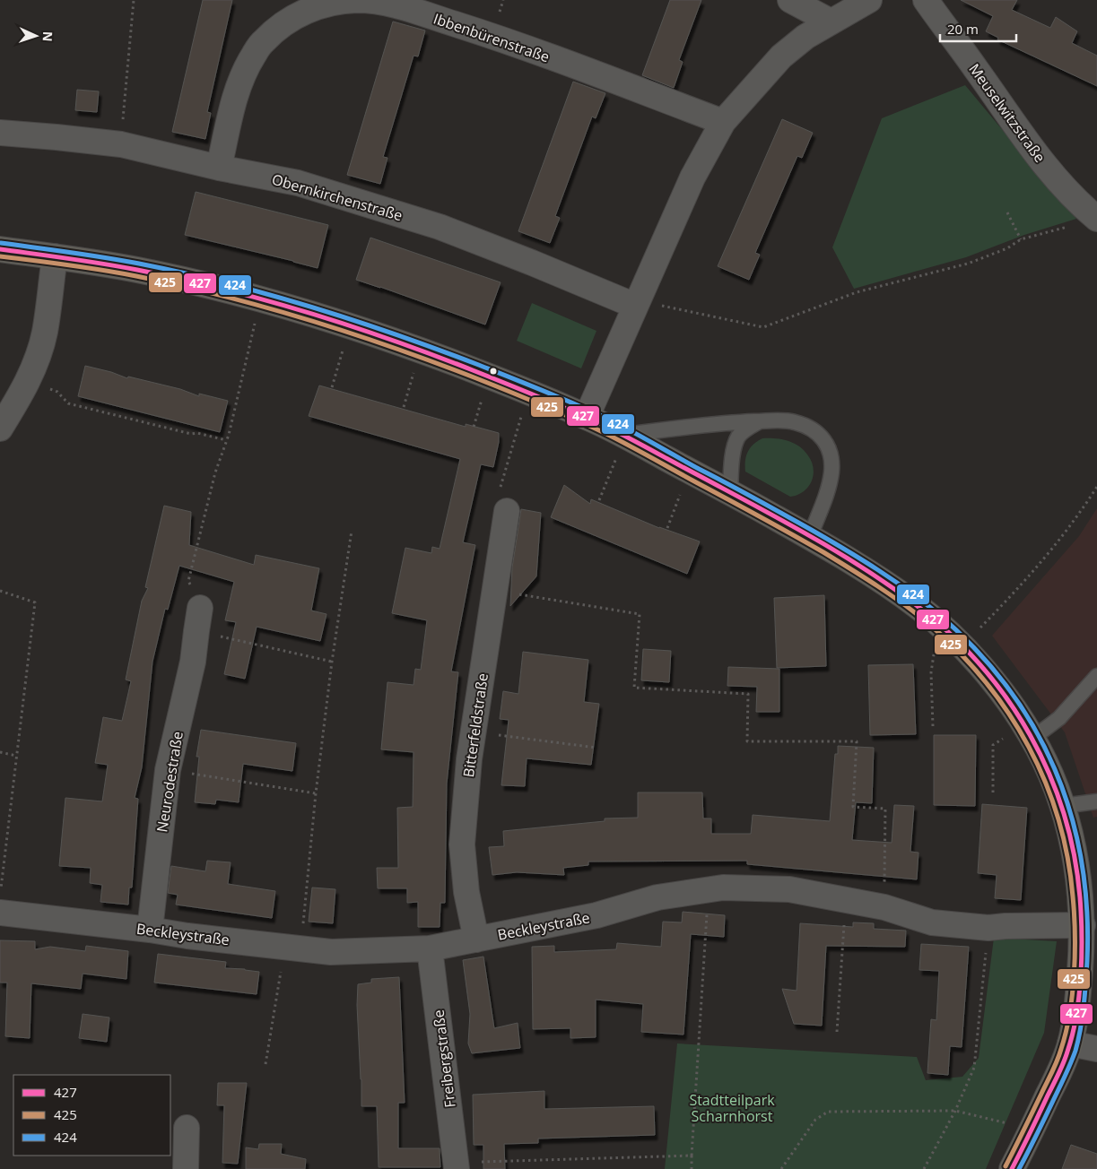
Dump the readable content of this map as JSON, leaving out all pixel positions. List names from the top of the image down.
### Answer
{
  "streets": {
    "street": [
      "Ibbenbürenstraße",
      "Meuselwitzstraße",
      "Obernkirchenstraße",
      "Bitterfeldstraße",
      "Neurodestraße",
      "Beckleystraße",
      "Freibergstraße"
    ]
  },
  "crossings": [
    ["Ibbenbürenstraße", "Obernkirchenstraße"],
    ["Bitterfeldstraße", "Beckleystraße"],
    ["Neurodestraße", "Beckleystraße"],
    ["Beckleystraße", "Freibergstraße"]
  ],
  "parks": ["Stadtteilpark Scharnhorst"],
  "lines": ["transit line 424", "transit line 427", "transit line 425"],
  "legend": ["427", "425", "424"],
  "scale_bar": "20 m",
  "north": "right"
}
